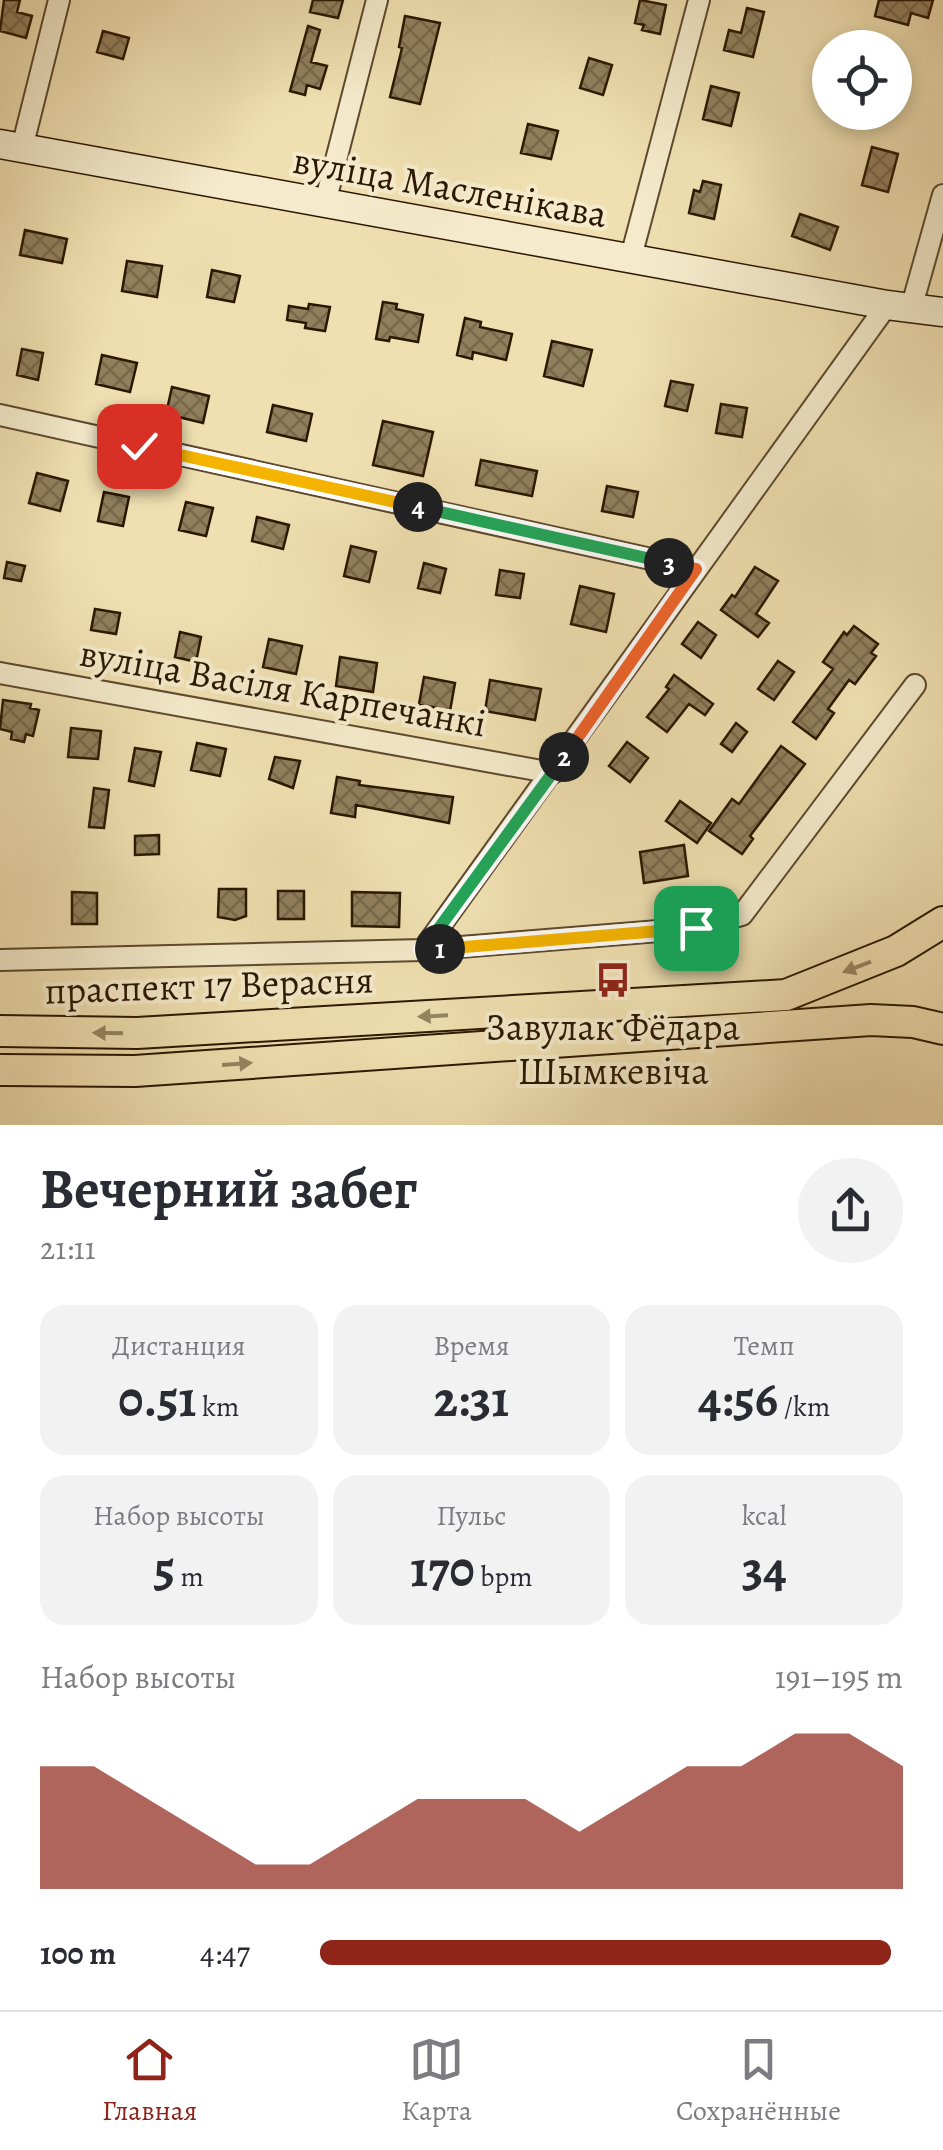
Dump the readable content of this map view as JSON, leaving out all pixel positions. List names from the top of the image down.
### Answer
{
  "streets": {
    "main road": ["вуліца Масленікава", "праспект 17 Верасня"],
    "street": ["вуліца Васіля Карпечанкі"]
  },
  "places": {
    "bus stop": ["Завулак Фёдара Шымкевіча"]
  },
  "page": {
    "pins": [
      "4",
      "3",
      "2",
      "1"
    ],
    "heading": ["Вечерний забег", "21:11"],
    "stats": [
      ["Дистанция", "0.51 km"],
      ["Время", "2:31"],
      ["Темп", "4:56 /km"],
      ["Набор высоты", "5 m"],
      ["Пульс", "170 bpm"],
      ["kcal", "34"]
    ],
    "chart": ["Набор высоты", "191–195 m"],
    "list": [
      {
        "name": "100 m",
        "note": "4:47"
      }
    ],
    "tabs": ["Главная", "Карта", "Сохранённые"]
  }
}
